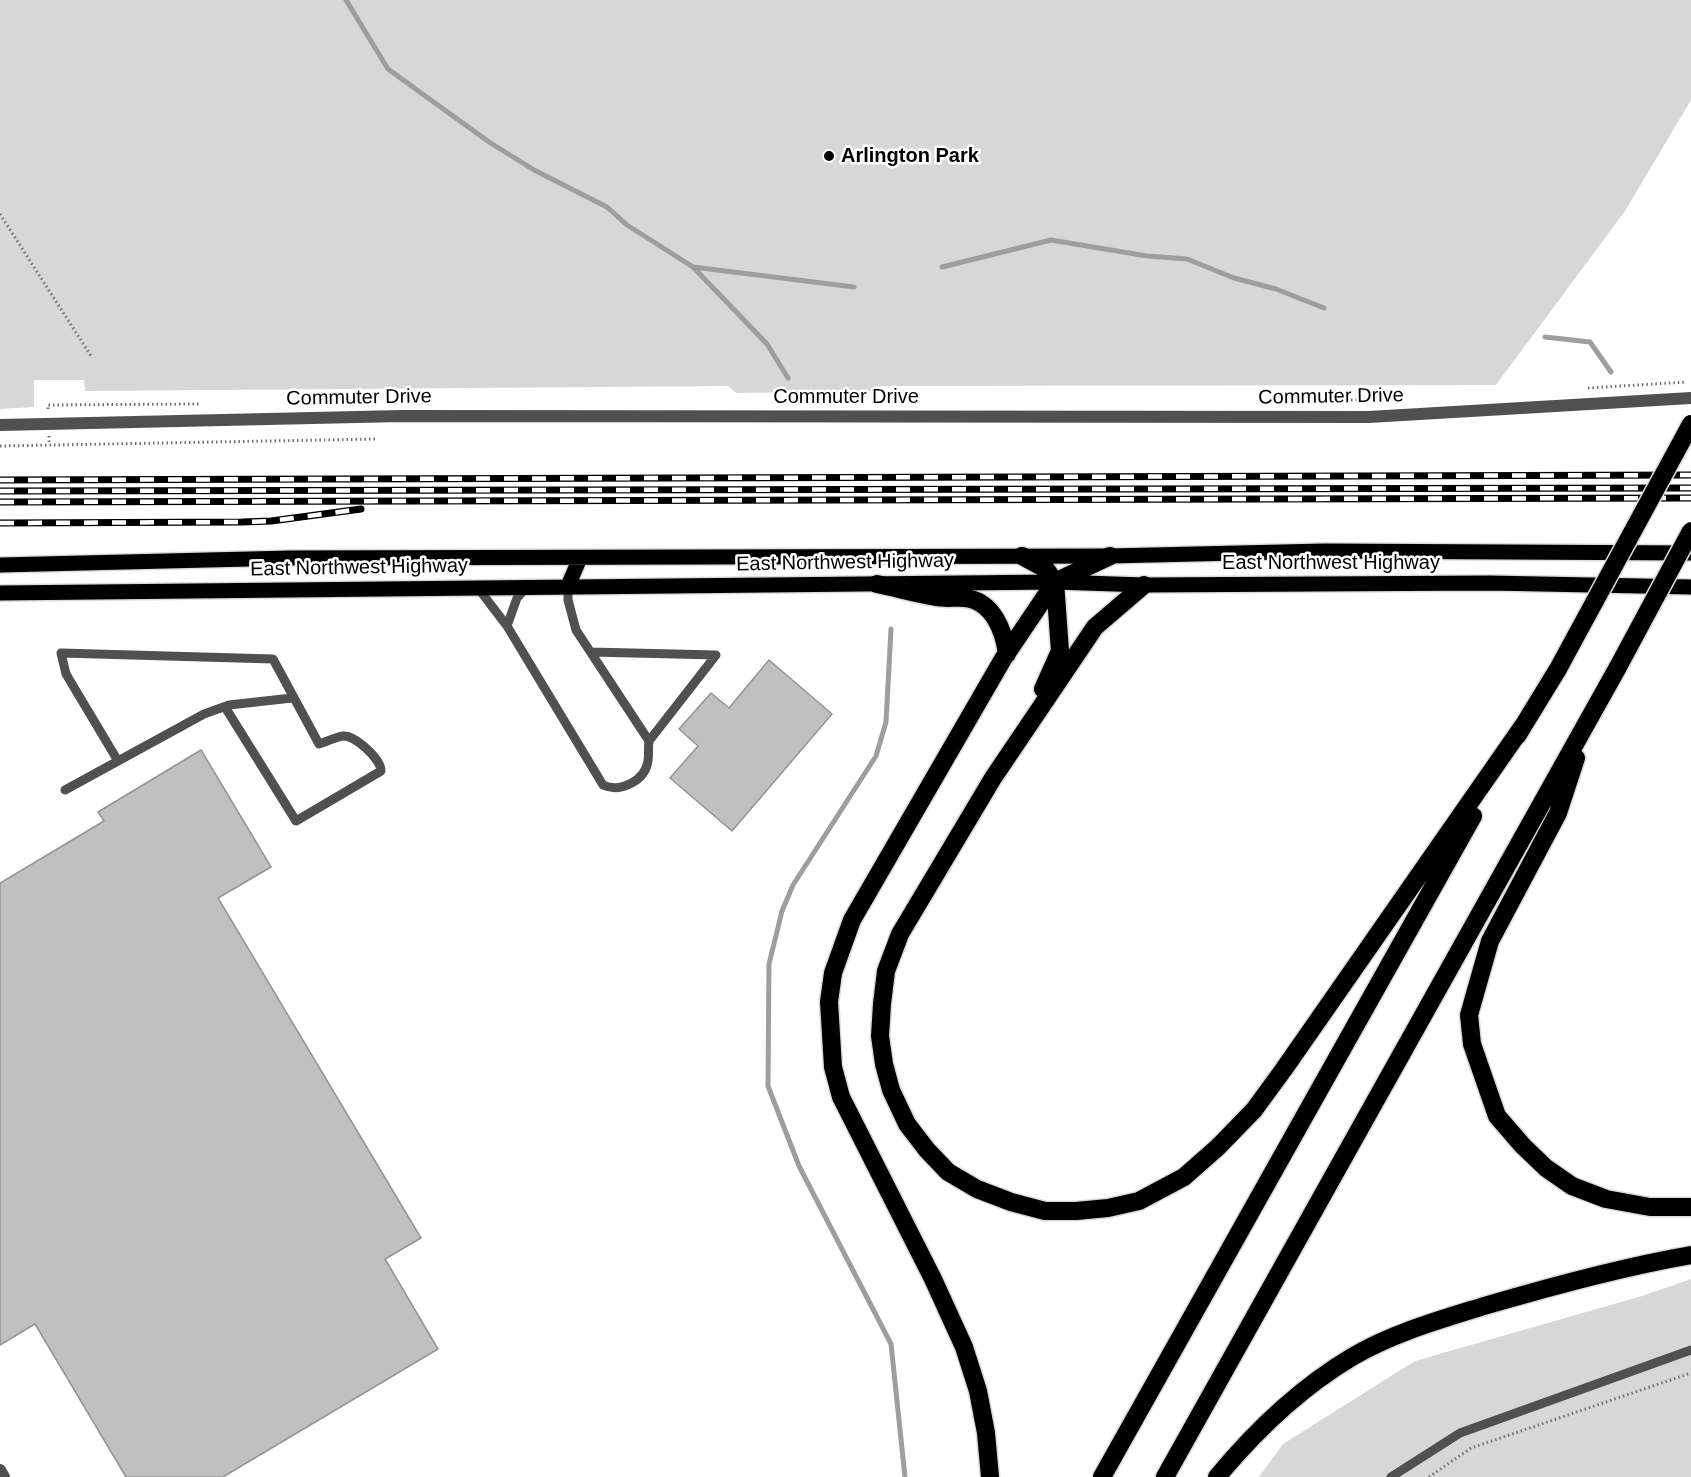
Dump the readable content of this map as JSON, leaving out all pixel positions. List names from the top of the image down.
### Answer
{
  "streets": {
    "main road": ["East Northwest Highway"],
    "street": ["Commuter Drive"]
  },
  "places": ["Arlington Park"]
}
